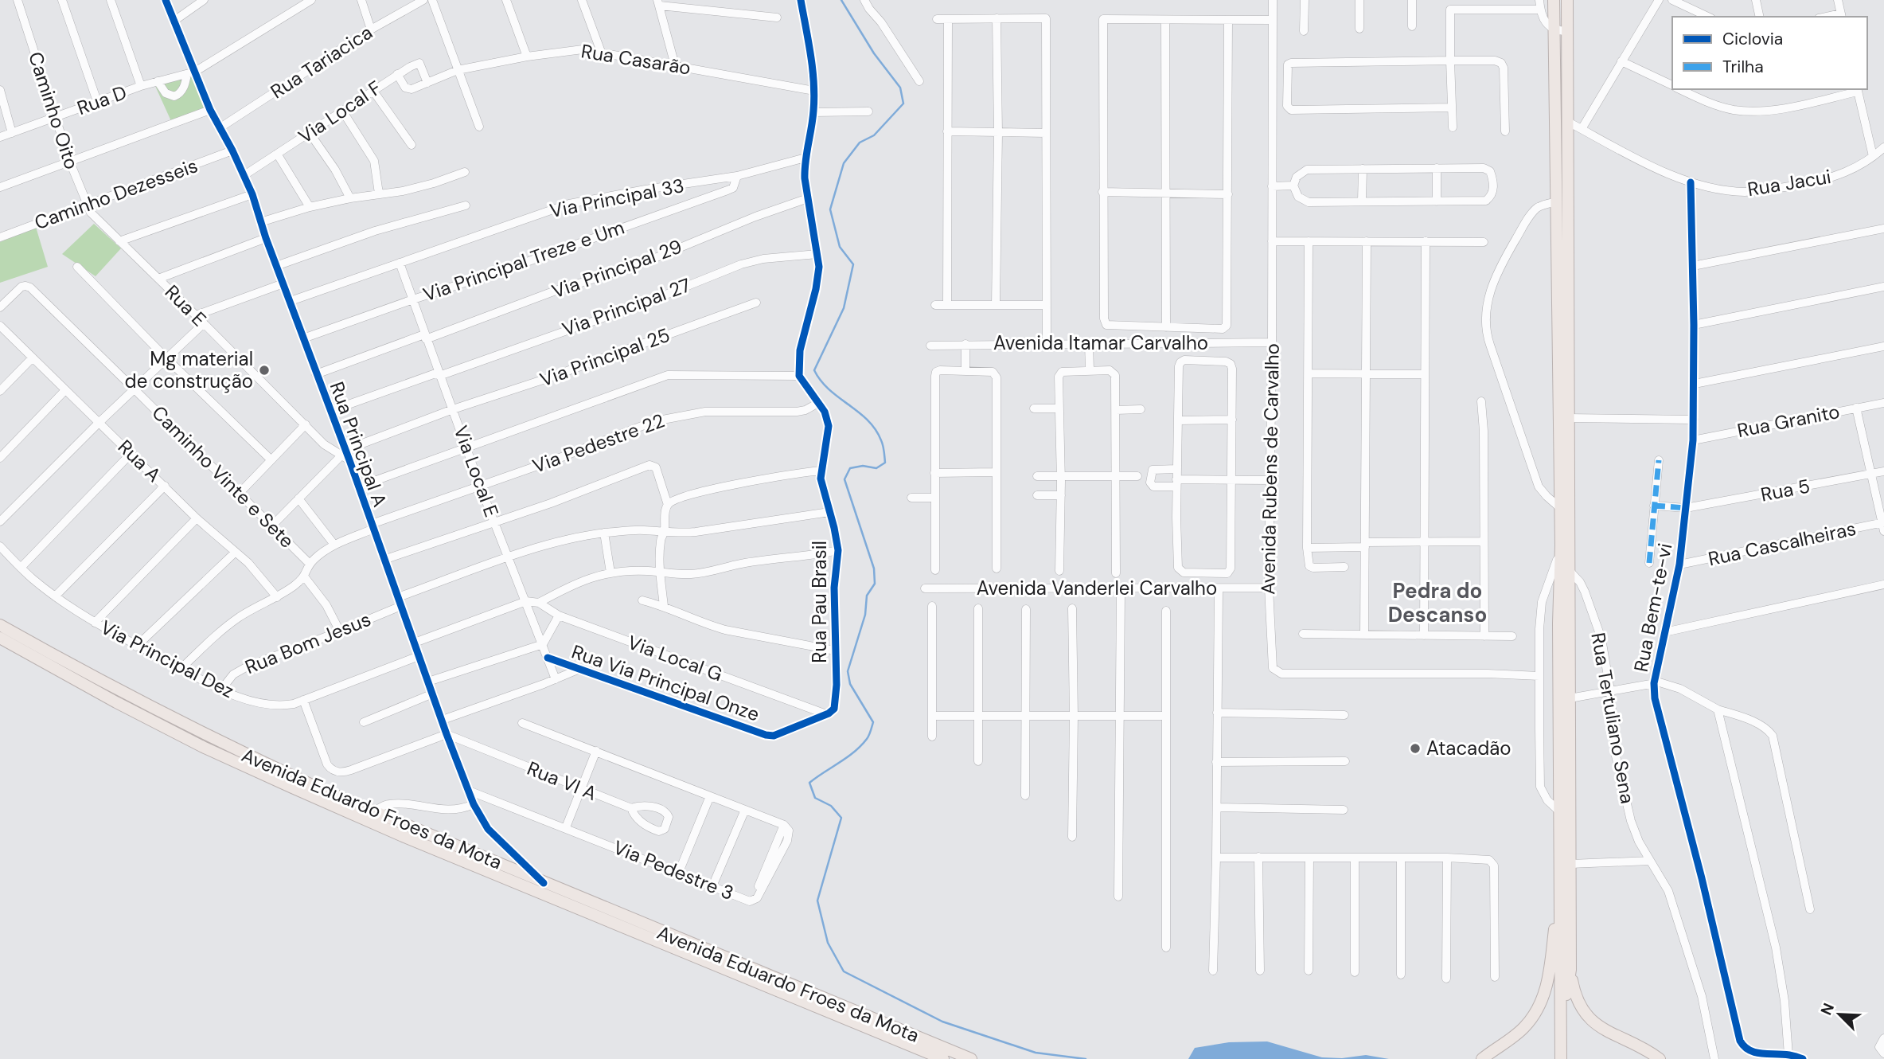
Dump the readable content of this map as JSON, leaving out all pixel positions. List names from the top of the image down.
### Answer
{
  "streets": {
    "highway": ["Avenida Eduardo Froes da Mota"],
    "street": [
      "Rua Casarão",
      "Rua Tariacica",
      "Rua D",
      "Caminho Oito",
      "Via Local F",
      "Rua Jacui",
      "Caminho Dezesseis",
      "Via Principal 33",
      "Via Principal Treze e Um",
      "Via Principal 29",
      "Rua E",
      "Via Principal 27",
      "Avenida Itamar Carvalho",
      "Via Principal 25",
      "Rua Granito",
      "Via Pedestre 22",
      "Rua Principal A",
      "Rua A",
      "Avenida Rubens de Carvalho",
      "Via Local E",
      "Caminho Vinte e Sete",
      "Rua 5",
      "Rua Cascalheiras",
      "Avenida Vanderlei Carvalho",
      "Rua Pau Brasil",
      "Rua Bem-te-vi",
      "Rua Bom Jesus",
      "Via Local G",
      "Via Principal Dez",
      "Rua Via Principal Onze",
      "Rua Tertuliano Sena",
      "Rua VI A",
      "Via Pedestre 3"
    ]
  },
  "crossings": [
    ["Rua Casarão", "Via Local F"],
    ["Rua Tariacica", "Rua Principal A"],
    ["Rua D", "Caminho Oito"],
    ["Rua D", "Rua Principal A"],
    ["Caminho Oito", "Caminho Dezesseis"],
    ["Caminho Oito", "Rua E"],
    ["Via Local F", "Rua Principal A"],
    ["Rua Jacui", "Rua Bem-te-vi"],
    ["Caminho Dezesseis", "Rua Principal A"],
    ["Via Principal 33", "Via Principal Treze e Um"],
    ["Via Principal 33", "Rua Principal A"],
    ["Via Principal 33", "Via Local E"],
    ["Via Principal Treze e Um", "Rua Principal A"],
    ["Via Principal Treze e Um", "Via Local E"],
    ["Via Principal 29", "Rua Principal A"],
    ["Via Principal 29", "Via Local E"],
    ["Rua E", "Via Principal 25"],
    ["Rua E", "Rua Principal A"],
    ["Via Principal 27", "Rua Principal A"],
    ["Via Principal 27", "Via Local E"],
    ["Avenida Itamar Carvalho", "Avenida Rubens de Carvalho"],
    ["Via Principal 25", "Rua Principal A"],
    ["Via Principal 25", "Via Local E"],
    ["Rua Granito", "Rua Bem-te-vi"],
    ["Via Pedestre 22", "Rua Principal A"],
    ["Via Pedestre 22", "Via Local E"],
    ["Via Pedestre 22", "Caminho Vinte e Sete"],
    ["Via Pedestre 22", "Rua Pau Brasil"],
    ["Rua Principal A", "Rua Bom Jesus"],
    ["Rua Principal A", "Via Principal Dez"],
    ["Rua Principal A", "Rua Via Principal Onze"],
    ["Rua Principal A", "Rua VI A"],
    ["Rua Principal A", "Avenida Eduardo Froes da Mota"],
    ["Rua Principal A", "Via Pedestre 3"],
    ["Avenida Rubens de Carvalho", "Avenida Vanderlei Carvalho"],
    ["Via Local E", "Rua Bom Jesus"],
    ["Via Local E", "Via Local G"],
    ["Via Local E", "Rua Via Principal Onze"],
    ["Rua 5", "Rua Bem-te-vi"],
    ["Rua Cascalheiras", "Rua Bem-te-vi"],
    ["Rua Pau Brasil", "Rua Bom Jesus"],
    ["Rua Pau Brasil", "Via Local G"],
    ["Rua Pau Brasil", "Rua Via Principal Onze"],
    ["Rua Bom Jesus", "Via Principal Dez"],
    ["Via Local G", "Rua Via Principal Onze"]
  ],
  "districts": ["Pedra do Descanso"],
  "places": ["Mg material de construção", "Atacadão"],
  "legend": ["Ciclovia", "Trilha"],
  "north": "top left"
}
